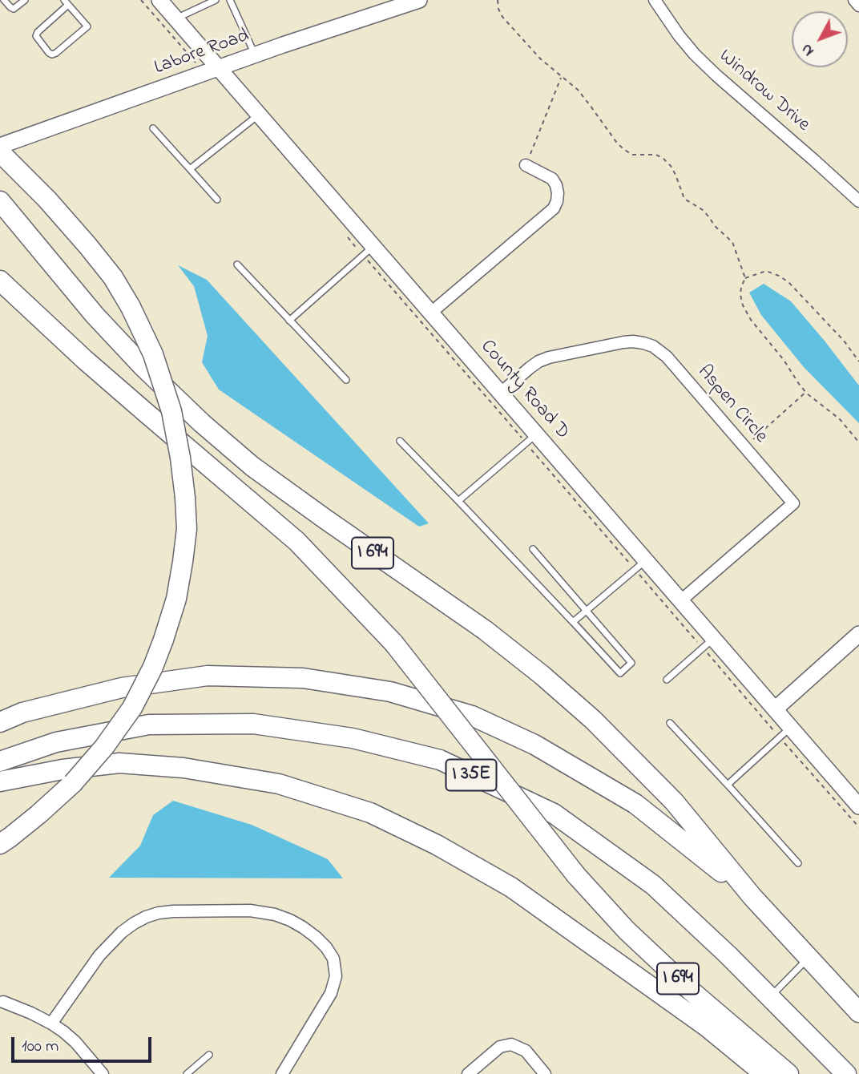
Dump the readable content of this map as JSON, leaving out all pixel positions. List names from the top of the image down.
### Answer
{
  "streets": {
    "highway": ["I 694", "I 35E"],
    "street": [
      "Labore Road",
      "Windrow Drive",
      "County Road D",
      "Aspen Circle"
    ]
  },
  "crossings": [
    ["Labore Road", "County Road D"],
    ["County Road D", "Aspen Circle"],
    ["I 694", "I 35E"]
  ],
  "scale_bar": "100 m",
  "north": "bottom left"
}
